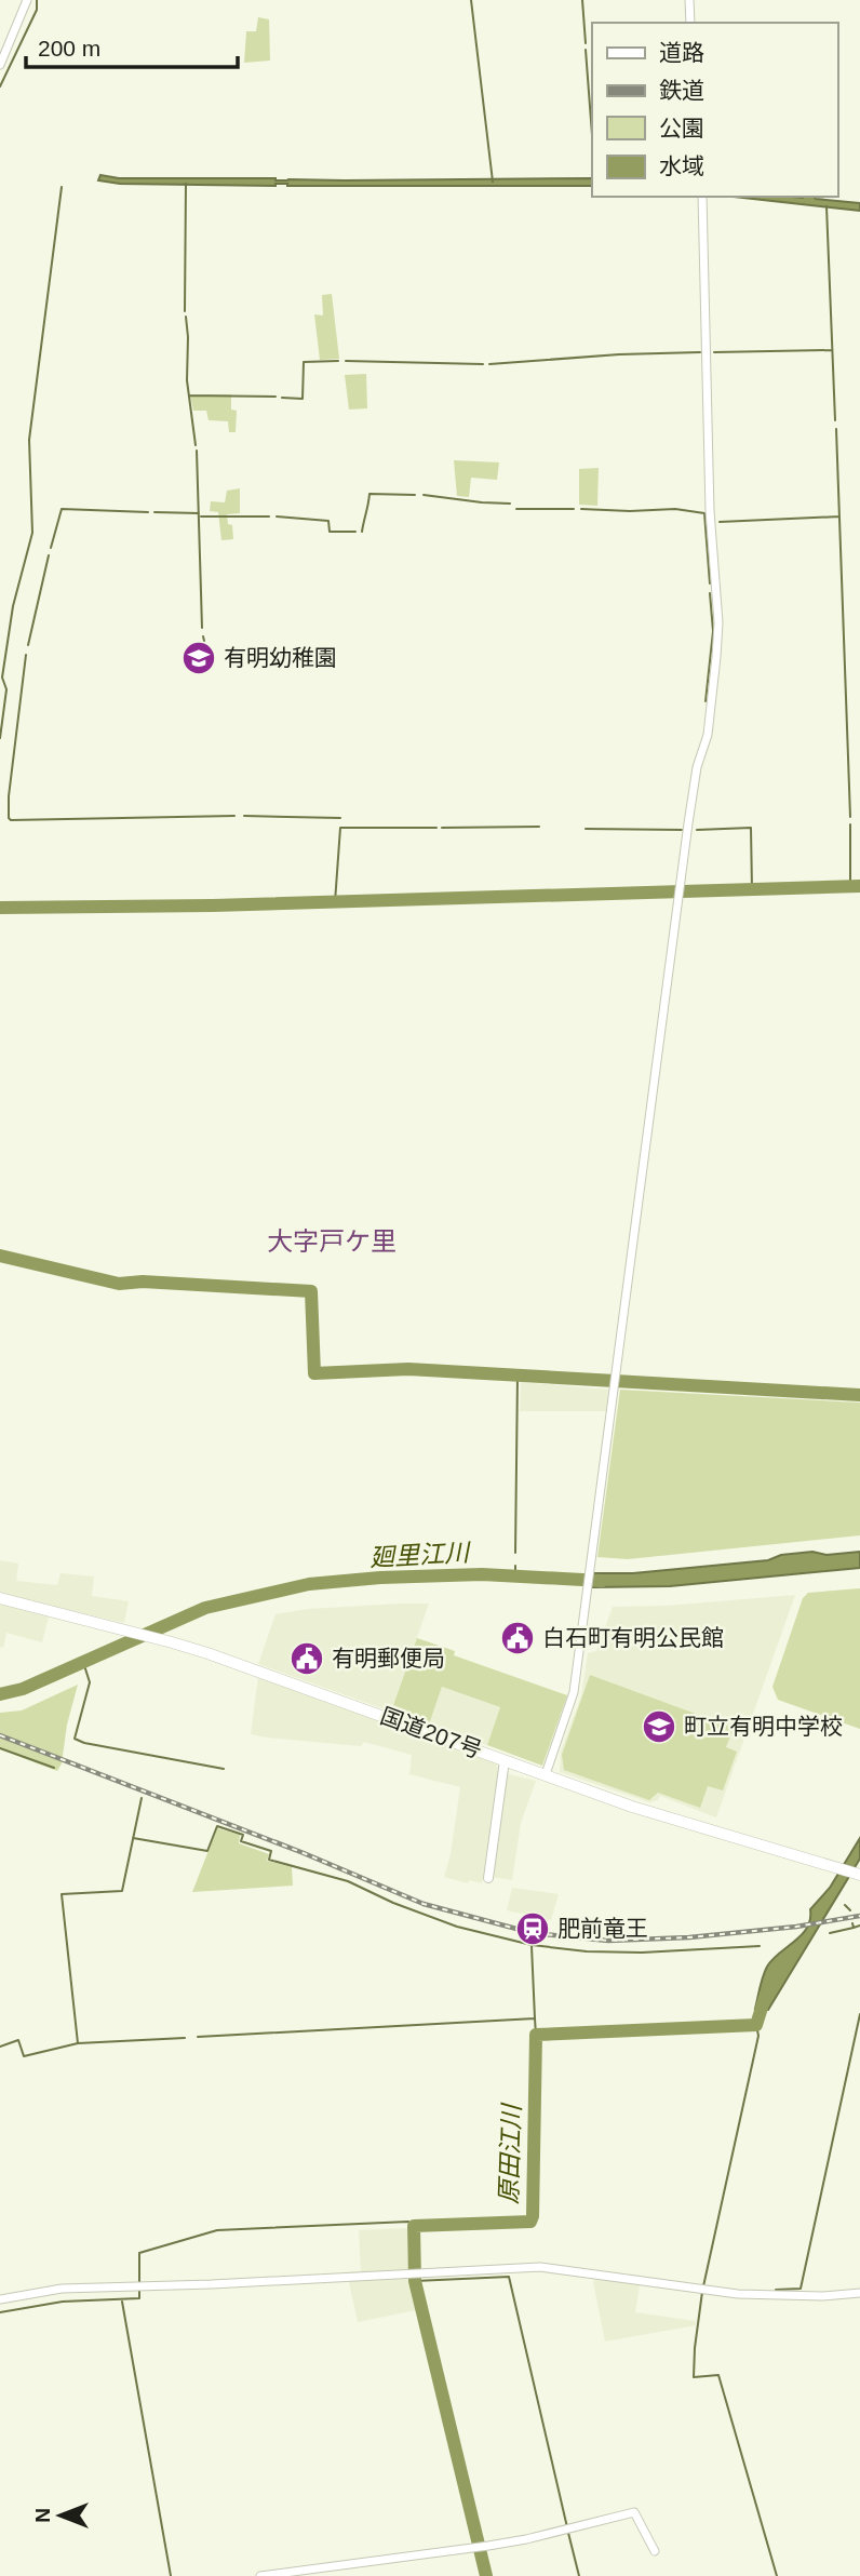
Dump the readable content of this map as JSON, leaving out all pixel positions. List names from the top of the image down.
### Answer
{
  "streets": {
    "highway": ["国道207号"]
  },
  "districts": ["大字戸ケ里"],
  "water": ["廻里江川", "原田江川"],
  "places": {
    "school or university": ["有明幼稚園", "町立有明中学校"],
    "public building": ["白石町有明公民館", "有明郵便局"],
    "station": ["肥前竜王"]
  },
  "legend": [
    "道路",
    "鉄道",
    "公園",
    "水域"
  ],
  "scale_bar": "200 m",
  "north": "left"
}
